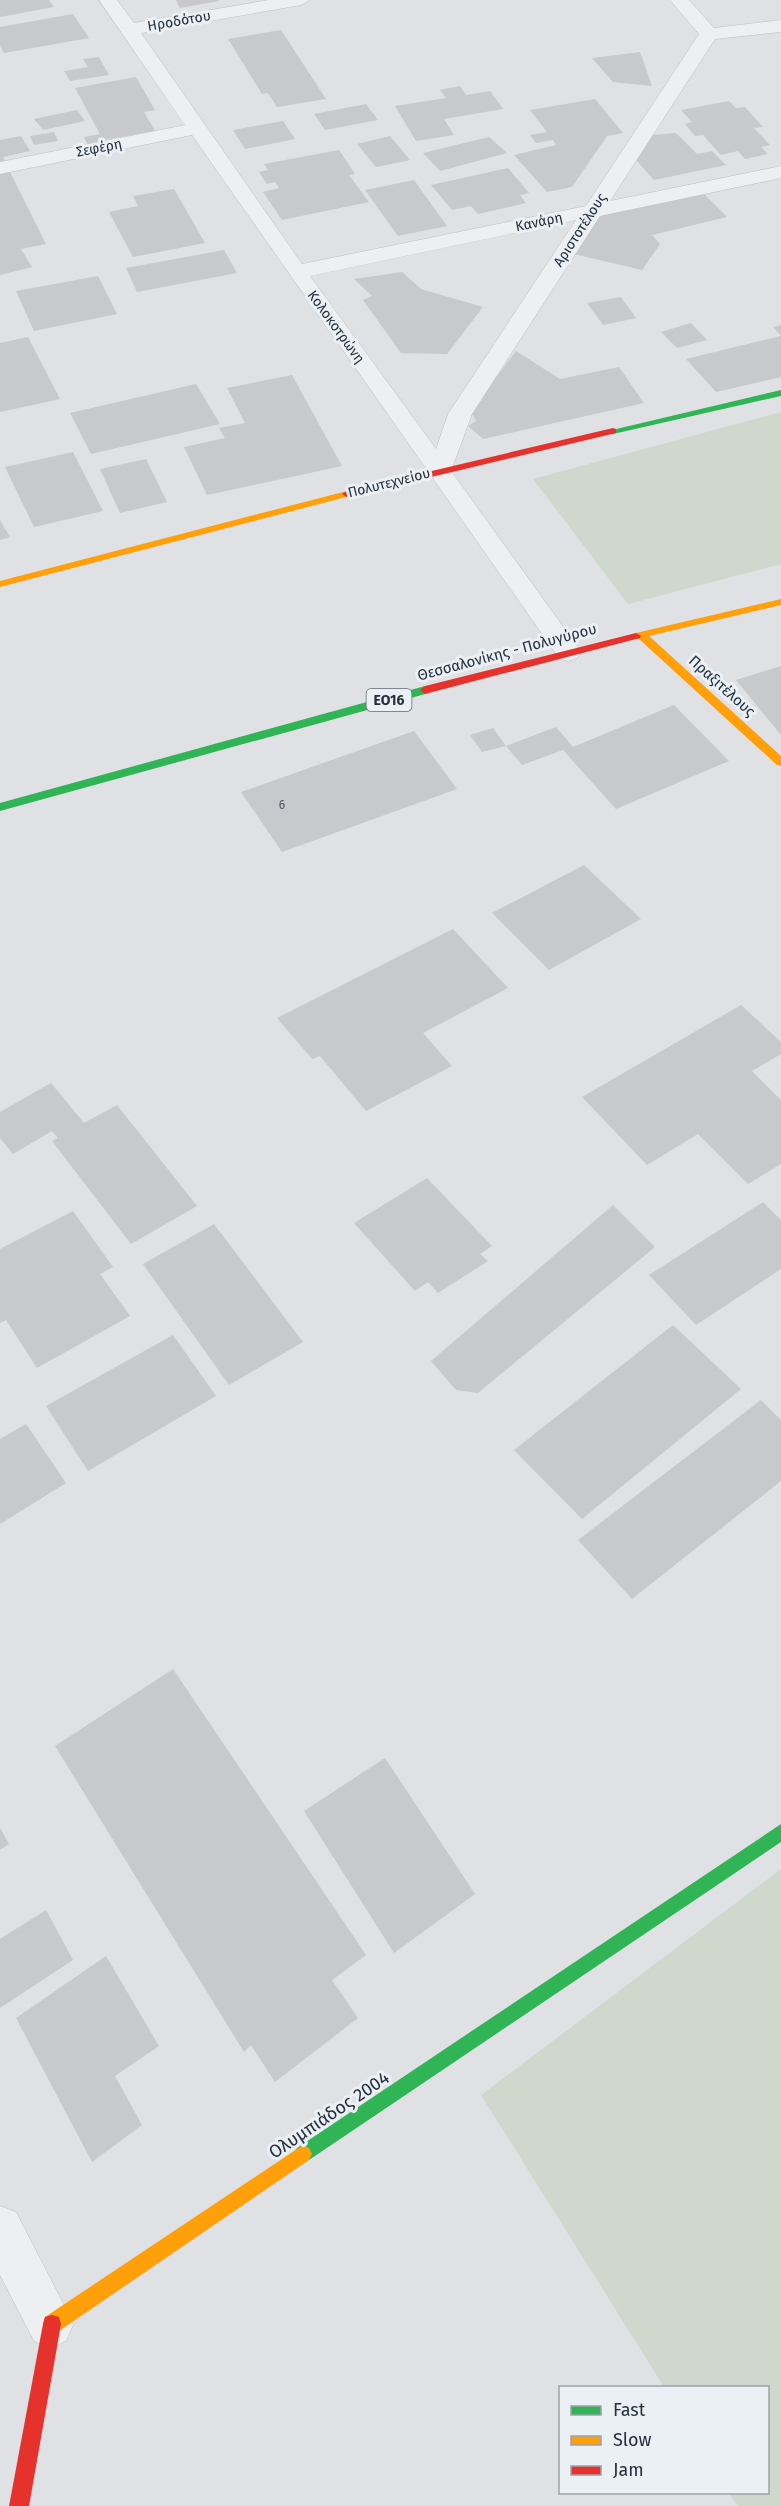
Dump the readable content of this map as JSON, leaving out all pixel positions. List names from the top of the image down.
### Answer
{
  "streets": {
    "street": [
      "Ηροδότου",
      "Σεφέρη",
      "Κανάρη",
      "Αριστοτέλους",
      "Κολοκοτρώνη",
      "Πολυτεχνείου",
      "Θεσσαλονίκης - Πολυγύρου",
      "Πραξιτέλους",
      "ΕΟ16",
      "Ολυμπιάδος 2004"
    ]
  },
  "crossings": [
    ["Ηροδότου", "Κολοκοτρώνη"],
    ["Σεφέρη", "Κολοκοτρώνη"],
    ["Κανάρη", "Αριστοτέλους"],
    ["Κανάρη", "Κολοκοτρώνη"],
    ["Αριστοτέλους", "Κολοκοτρώνη"],
    ["Αριστοτέλους", "Πολυτεχνείου"],
    ["Κολοκοτρώνη", "Πολυτεχνείου"],
    ["Κολοκοτρώνη", "Θεσσαλονίκης - Πολυγύρου"],
    ["Θεσσαλονίκης - Πολυγύρου", "Πραξιτέλους"]
  ],
  "house_numbers": ["6"],
  "legend": ["Fast", "Slow", "Jam"]
}
